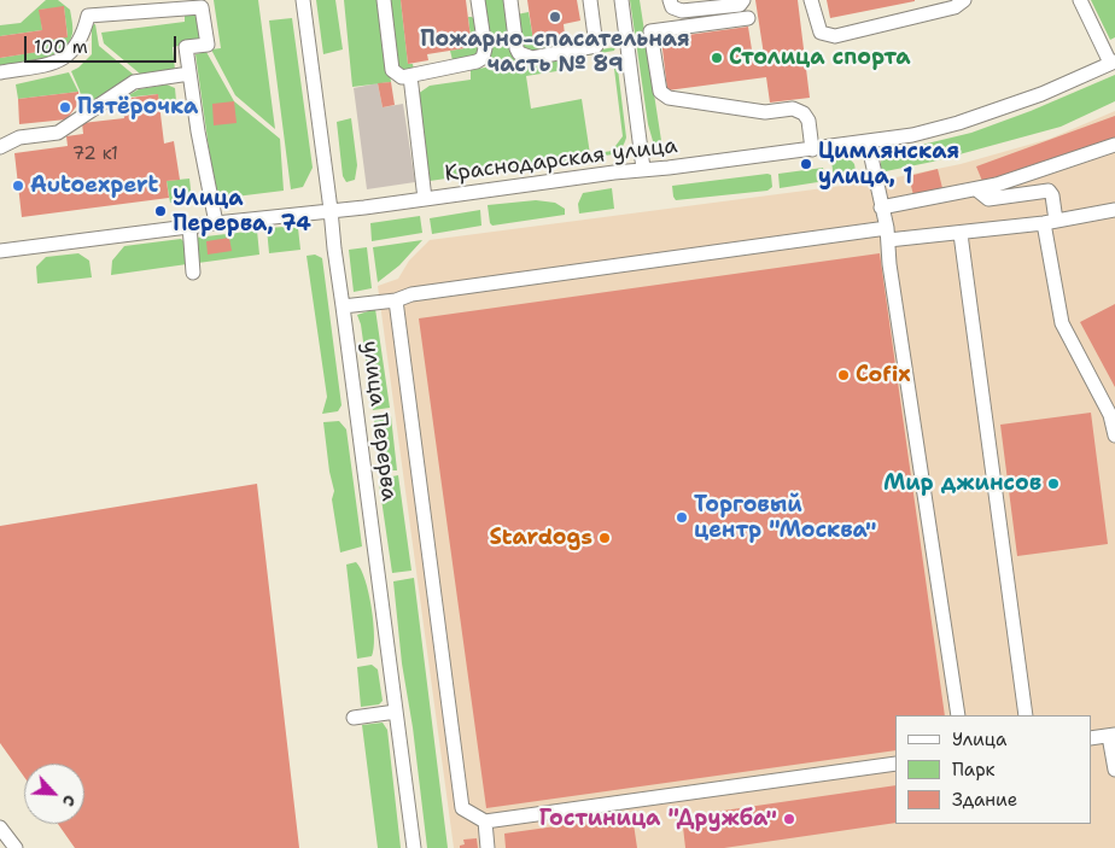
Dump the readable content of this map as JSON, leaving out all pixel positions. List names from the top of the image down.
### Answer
{
  "streets": {
    "street": ["Краснодарская улица", "улица Перерва"]
  },
  "crossings": [
    ["Краснодарская улица", "улица Перерва"]
  ],
  "places": [
    "Пожарно-спасательная часть № 89",
    "Столица спорта",
    "Пятёрочка",
    "Цимлянская улица, 1",
    "Autoexpert",
    "Улица Перерва, 74",
    "Cofix",
    "Мир джинсов",
    "Торговый центр \"Москва\"",
    "Stardogs",
    "Гостиница \"Дружба\""
  ],
  "house_numbers": ["72 к1"],
  "legend": ["Улица", "Парк", "Здание"],
  "scale_bar": "100 m",
  "north": "bottom right"
}
